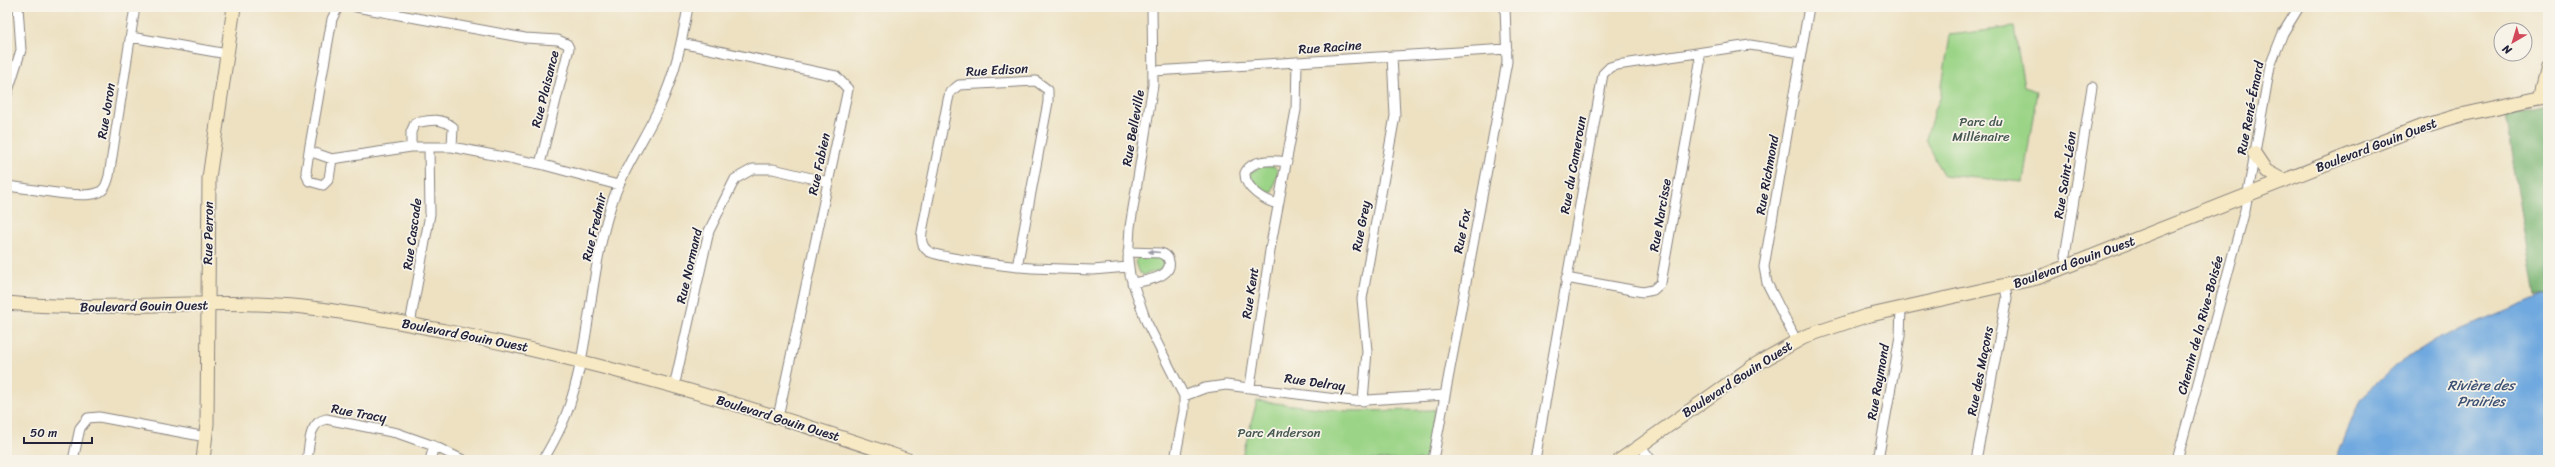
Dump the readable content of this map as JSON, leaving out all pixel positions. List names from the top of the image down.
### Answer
{
  "streets": {
    "street": [
      "Rue Racine",
      "Rue Edison",
      "Rue Plaisance",
      "Rue René-Émard",
      "Rue Joron",
      "Rue Belleville",
      "Boulevard Gouin Ouest",
      "Rue Fabien",
      "Rue du Cameroun",
      "Rue Richmond",
      "Rue Saint-Léon",
      "Rue Narcisse",
      "Rue Grey",
      "Rue Fredmir",
      "Rue Fox",
      "Rue Perron",
      "Rue Cascade",
      "Rue Normand",
      "Rue Kent",
      "Chemin de la Rive-Boisée",
      "Rue des Maçons",
      "Rue Delray",
      "Rue Raymond",
      "Rue Tracy"
    ]
  },
  "crossings": [
    ["Rue Racine", "Rue Belleville"],
    ["Rue Racine", "Rue Grey"],
    ["Rue Racine", "Rue Fox"],
    ["Rue Racine", "Rue Kent"],
    ["Rue Edison", "Rue Belleville"],
    ["Rue René-Émard", "Boulevard Gouin Ouest"],
    ["Rue René-Émard", "Chemin de la Rive-Boisée"],
    ["Rue Belleville", "Rue Delray"],
    ["Boulevard Gouin Ouest", "Rue Fabien"],
    ["Boulevard Gouin Ouest", "Rue Richmond"],
    ["Boulevard Gouin Ouest", "Rue Saint-Léon"],
    ["Boulevard Gouin Ouest", "Rue Fredmir"],
    ["Boulevard Gouin Ouest", "Rue Perron"],
    ["Boulevard Gouin Ouest", "Rue Cascade"],
    ["Boulevard Gouin Ouest", "Rue Normand"],
    ["Boulevard Gouin Ouest", "Chemin de la Rive-Boisée"],
    ["Boulevard Gouin Ouest", "Rue des Maçons"],
    ["Boulevard Gouin Ouest", "Rue Raymond"],
    ["Rue Fabien", "Rue Fredmir"],
    ["Rue Fabien", "Rue Normand"],
    ["Rue du Cameroun", "Rue Richmond"],
    ["Rue du Cameroun", "Rue Narcisse"],
    ["Rue Grey", "Rue Delray"],
    ["Rue Fox", "Rue Delray"],
    ["Rue Kent", "Rue Delray"]
  ],
  "water": ["Rivière des Prairies"],
  "parks": ["Parc du Millénaire", "Parc Anderson"],
  "scale_bar": "50 m",
  "north": "bottom left"
}
